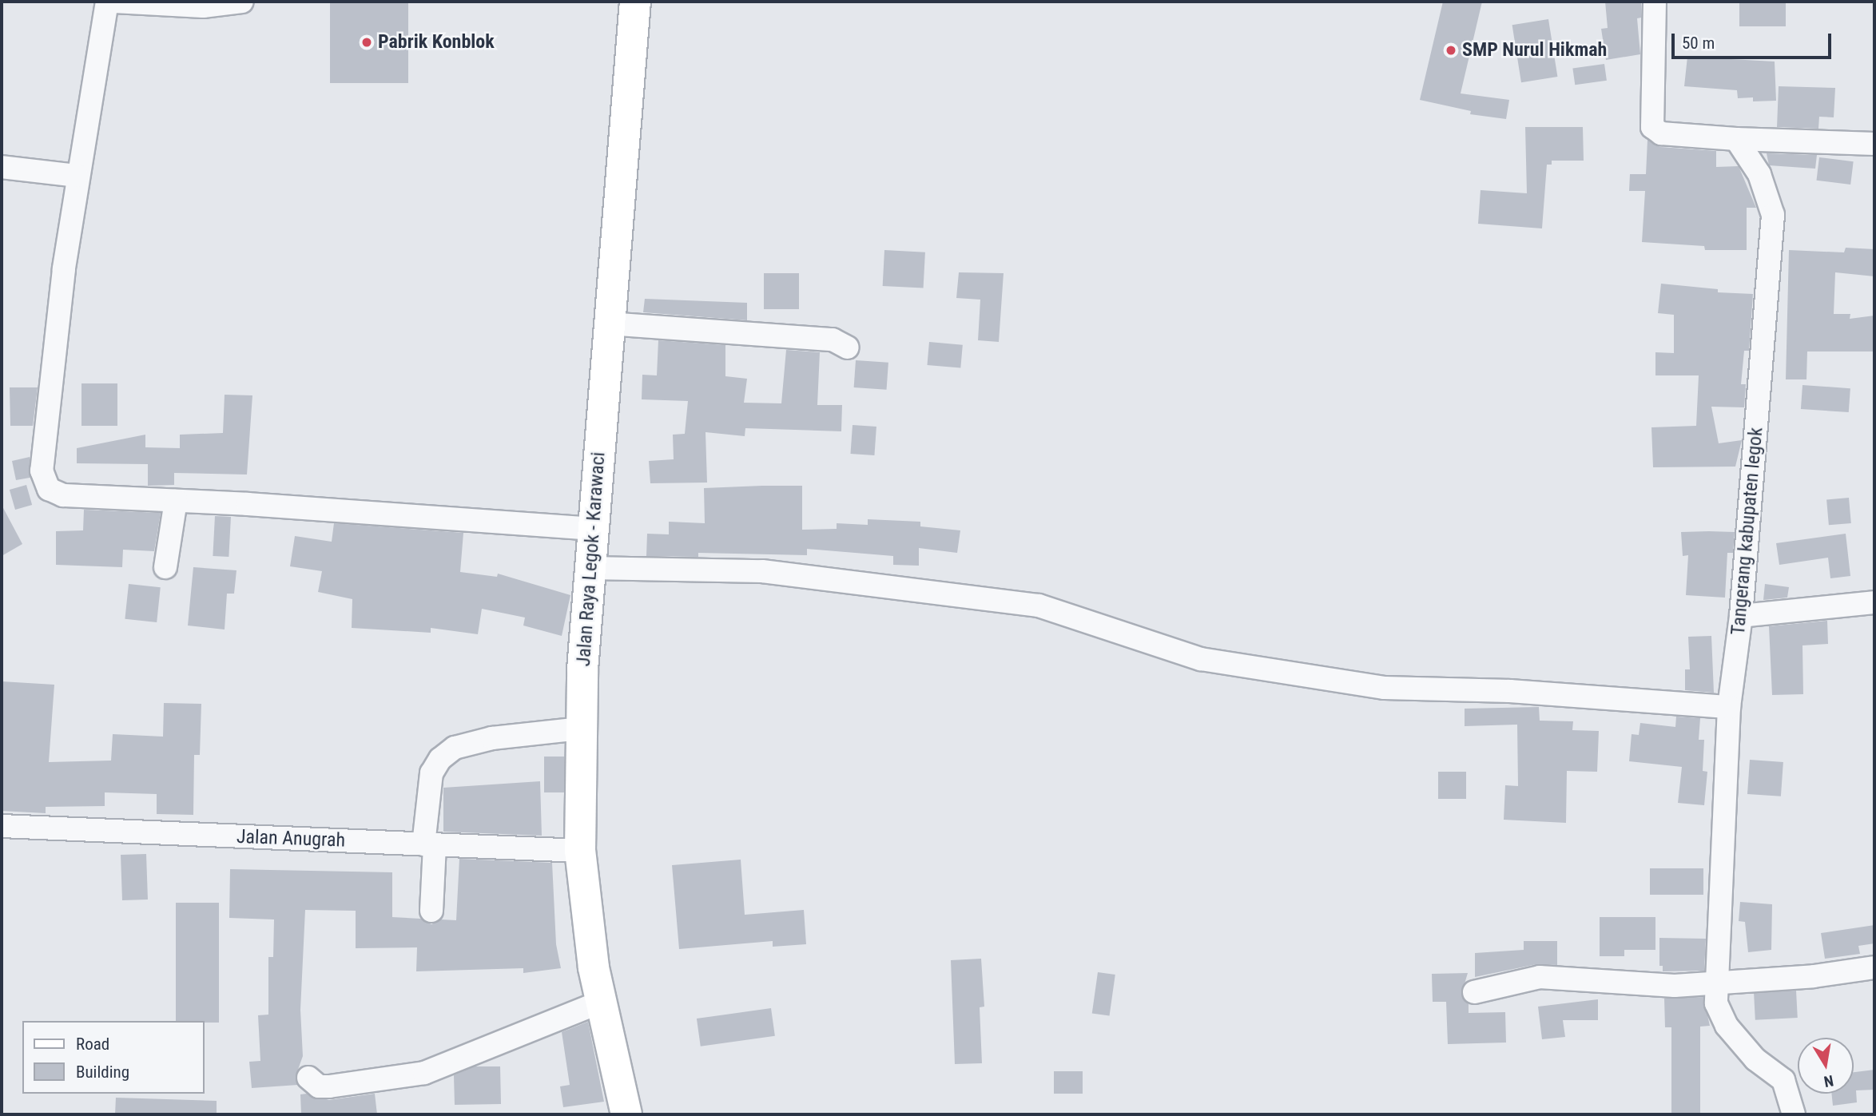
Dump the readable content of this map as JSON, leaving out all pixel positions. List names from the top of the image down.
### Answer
{
  "streets": {
    "main road": ["Jalan Raya Legok - Karawaci"],
    "street": ["Tangerang kabupaten legok", "Jalan Anugrah"]
  },
  "crossings": [
    ["Jalan Raya Legok - Karawaci", "Jalan Anugrah"]
  ],
  "places": ["Pabrik Konblok", "SMP Nurul Hikmah"],
  "legend": ["Road", "Building"],
  "scale_bar": "50 m",
  "north": "bottom"
}
